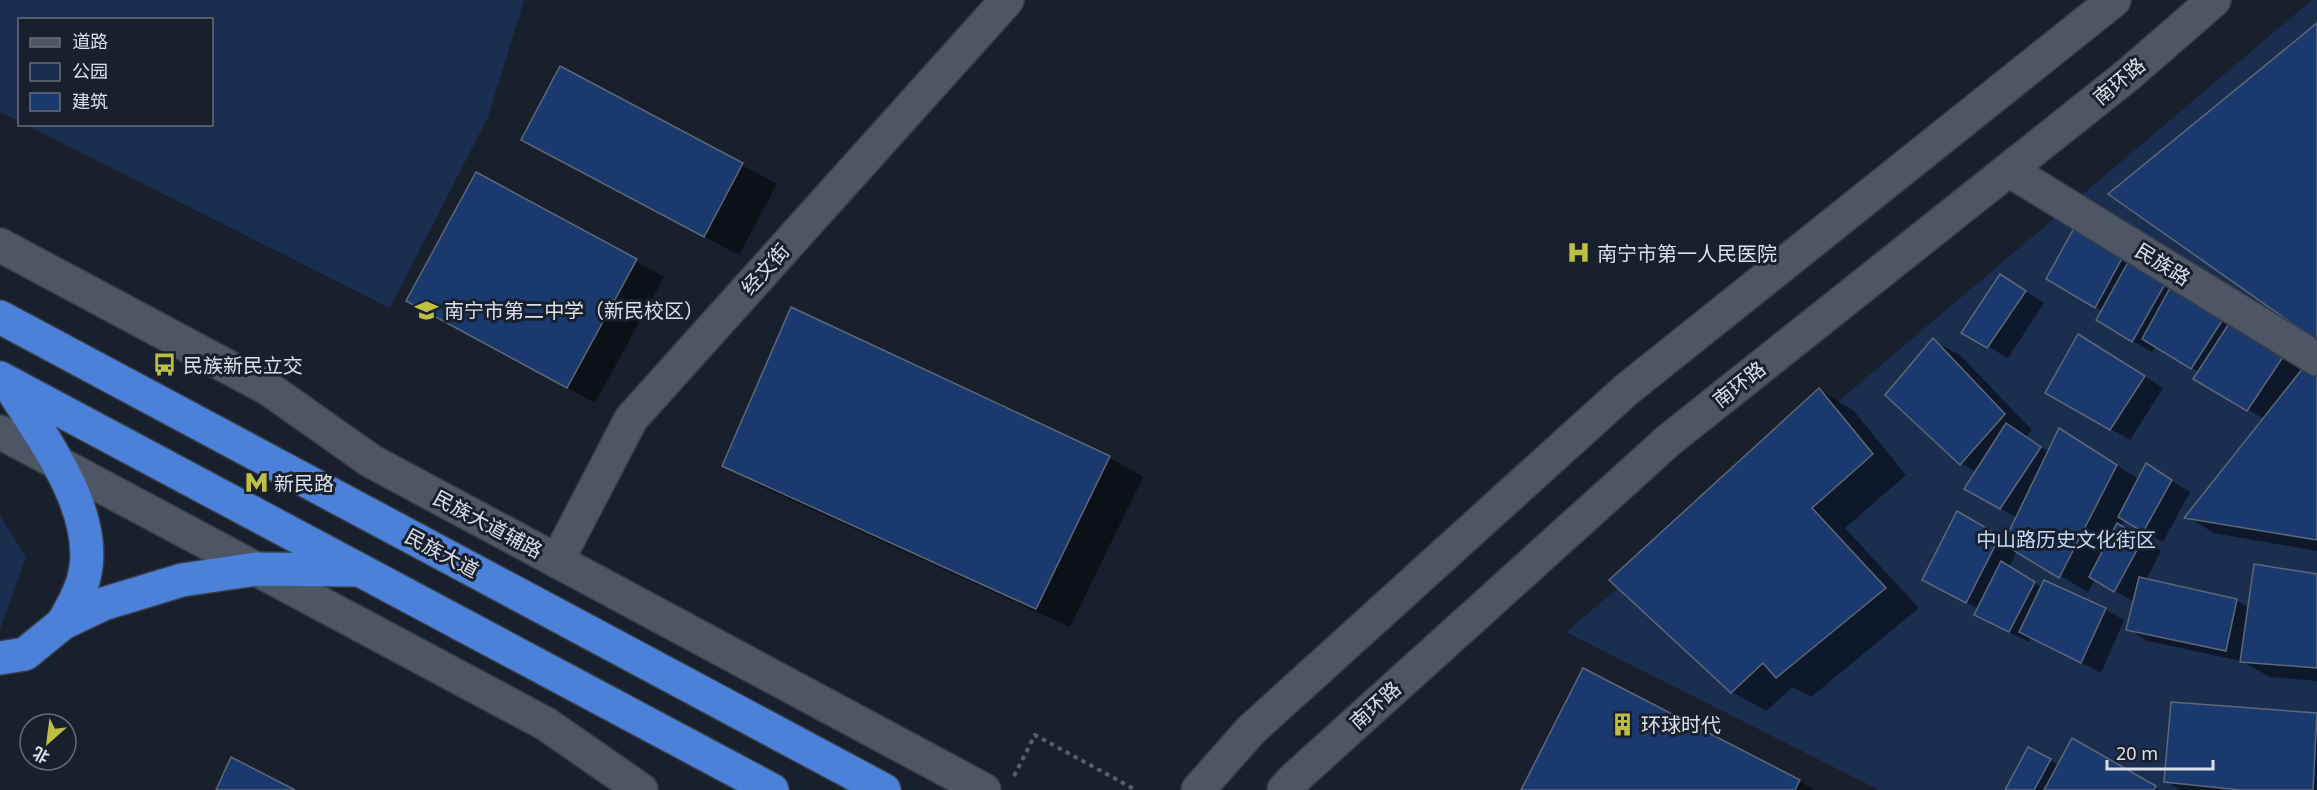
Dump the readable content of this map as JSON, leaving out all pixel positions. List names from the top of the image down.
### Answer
{
  "streets": {
    "highway": ["民族大道"],
    "street": [
      "南环路",
      "民族路",
      "经文街",
      "民族大道辅路"
    ]
  },
  "crossings": [
    ["南环路", "民族路"],
    ["经文街", "民族大道辅路"]
  ],
  "parks": ["中山路历史文化街区"],
  "places": {
    "hospital": ["南宁市第一人民医院"],
    "school or university": ["南宁市第二中学（新民校区）"],
    "bus stop": ["民族新民立交"],
    "metro station": ["新民路"],
    "building": ["环球时代"]
  },
  "legend": ["道路", "公园", "建筑"],
  "scale_bar": "20 m",
  "north": "bottom left"
}
